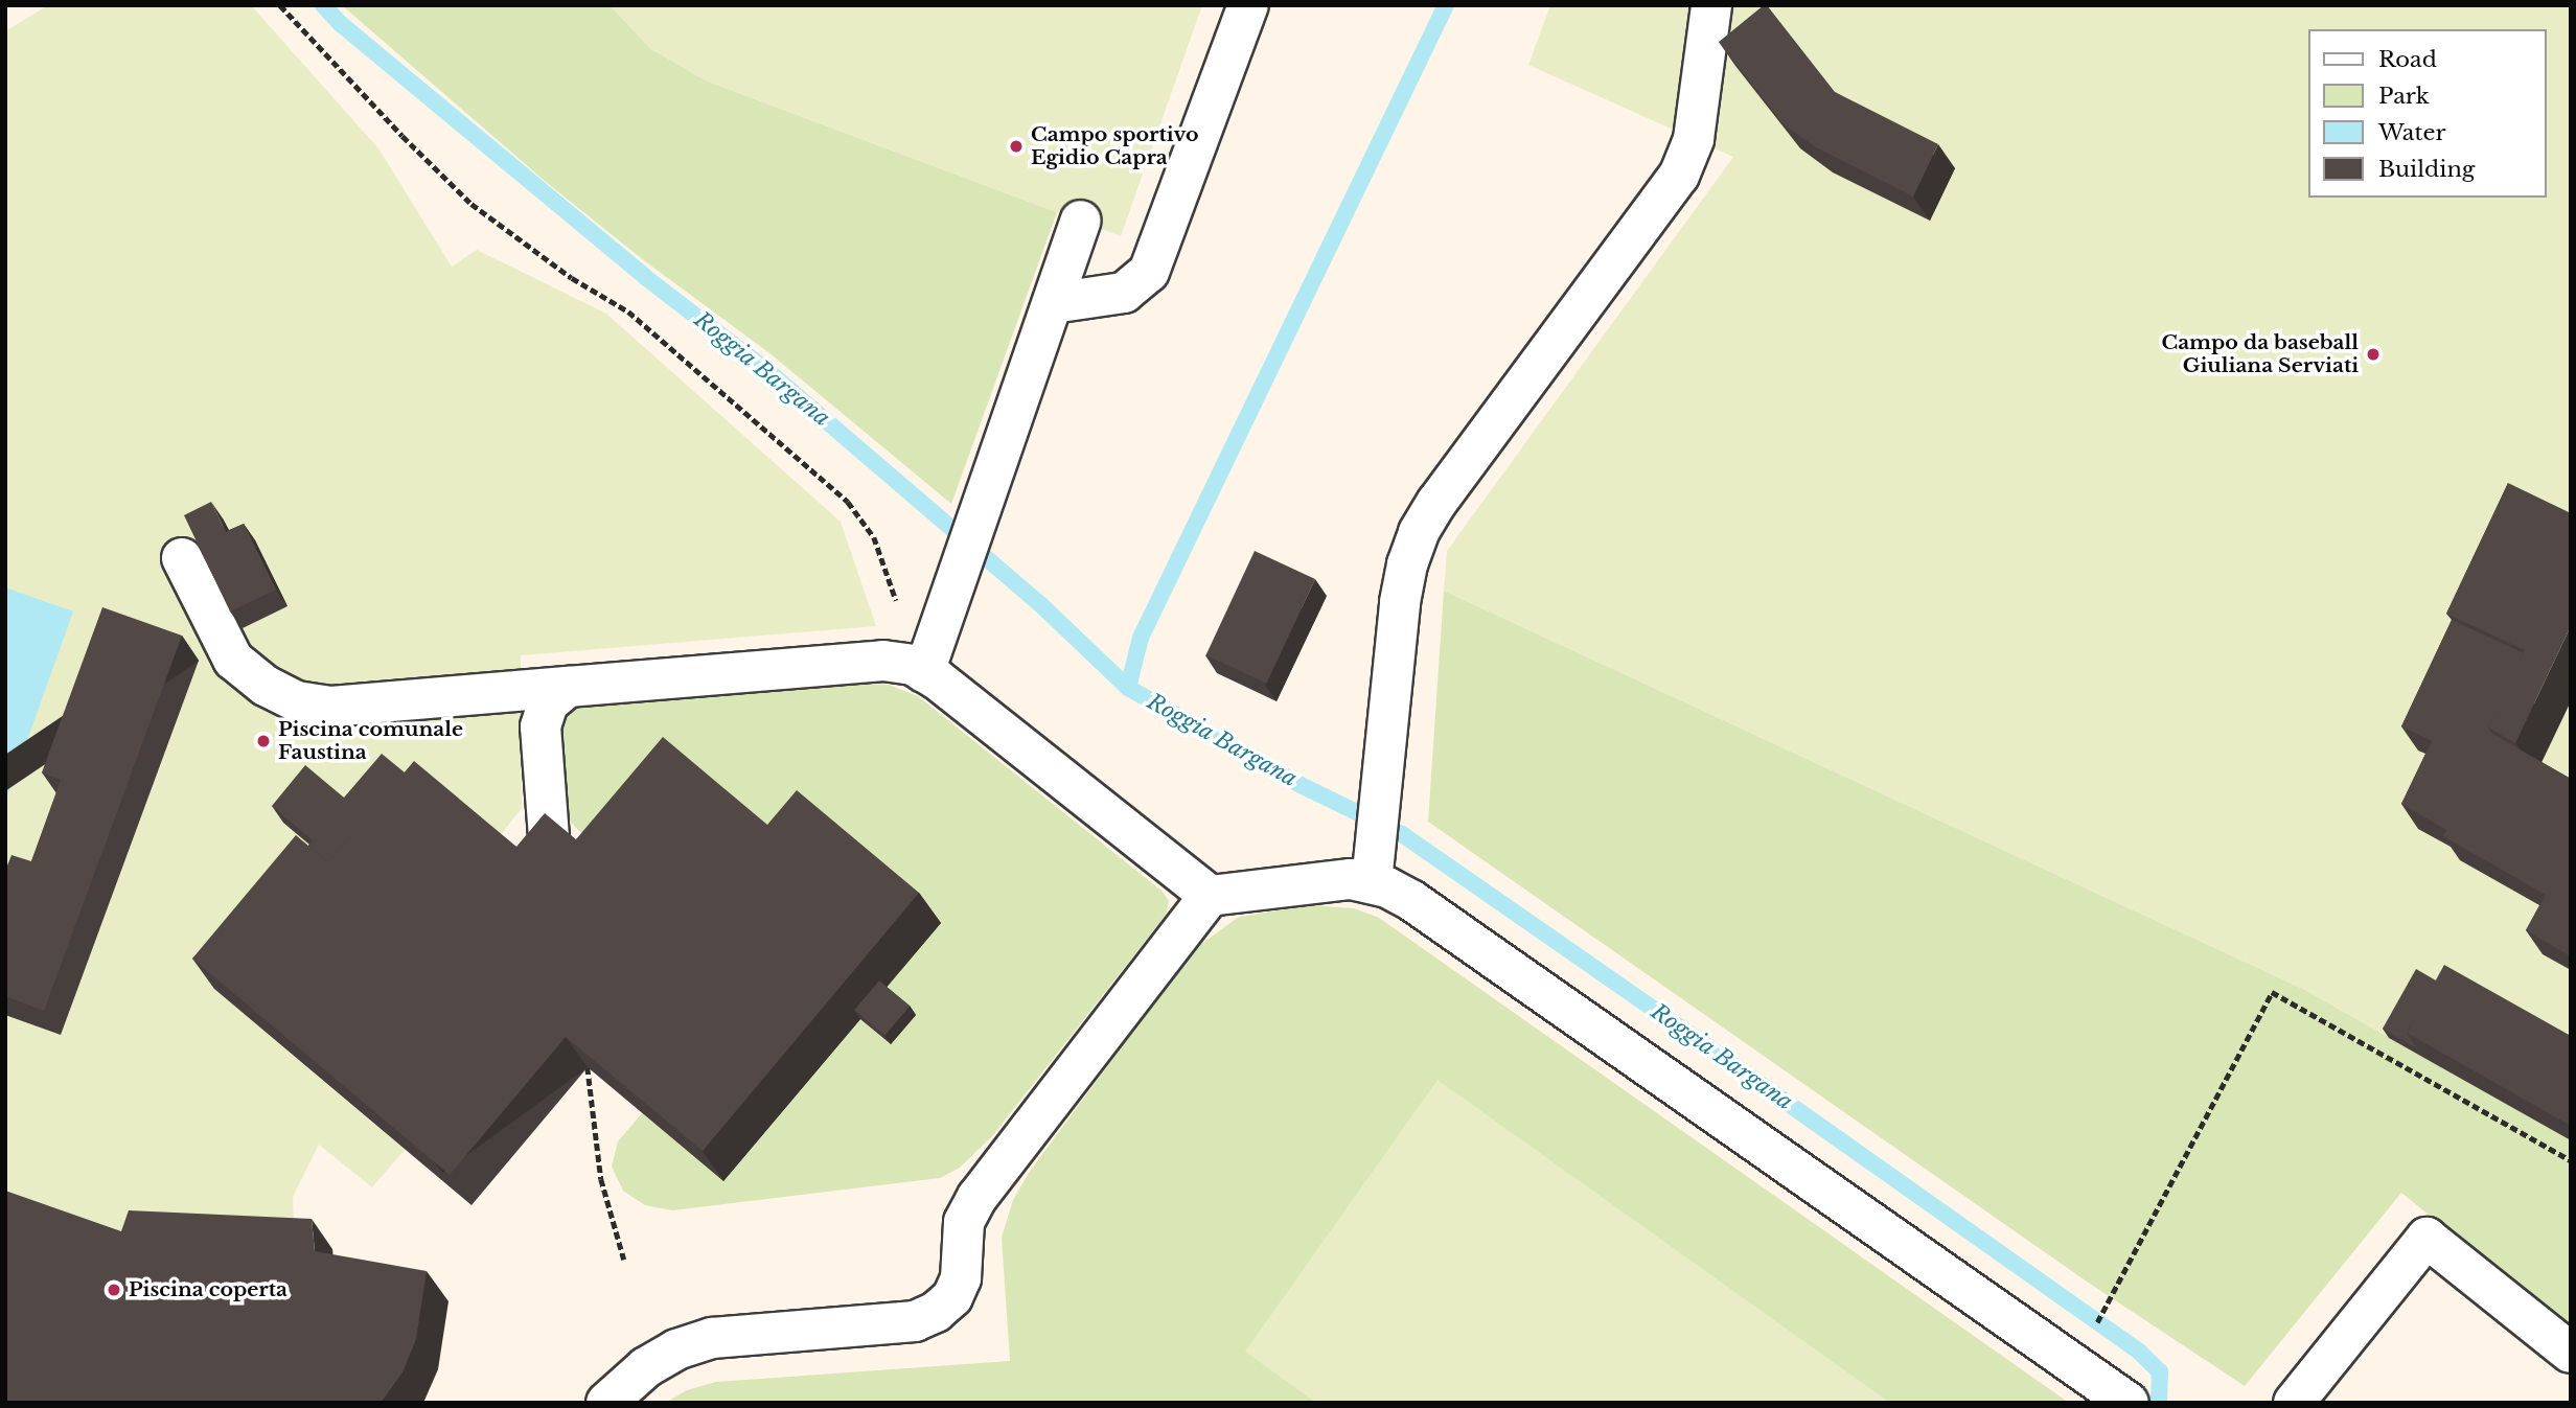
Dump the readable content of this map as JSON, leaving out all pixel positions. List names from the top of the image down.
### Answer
{
  "water": ["Roggia Bargana"],
  "places": [
    "Campo sportivo Egidio Capra",
    "Campo da baseball Giuliana Serviati",
    "Piscina comunale Faustina",
    "Piscina coperta"
  ],
  "legend": [
    "Road",
    "Park",
    "Water",
    "Building"
  ]
}
